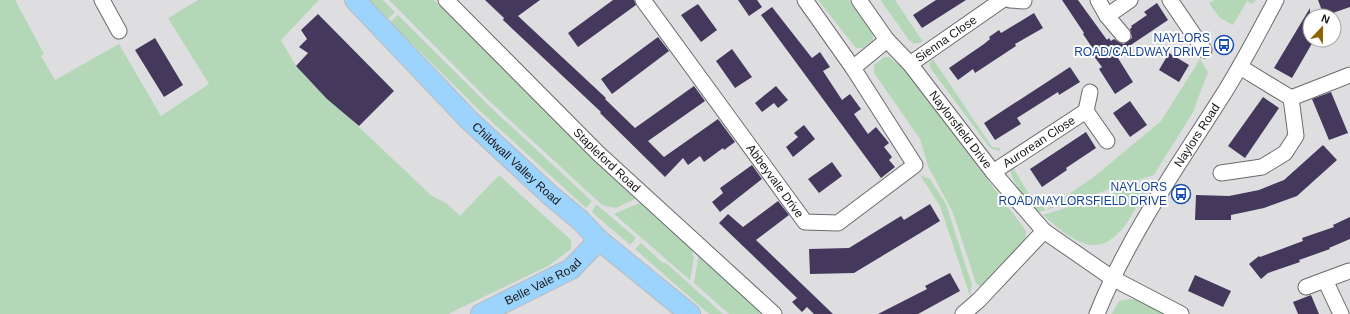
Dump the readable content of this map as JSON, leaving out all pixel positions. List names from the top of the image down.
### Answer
{
  "streets": {
    "main road": ["Childwall Valley Road", "Belle Vale Road"],
    "street": [
      "Sienna Close",
      "Naylorsfield Drive",
      "Naylors Road",
      "Aurorean Close",
      "Stapleford Road",
      "Abbeyvale Drive"
    ]
  },
  "crossings": [
    ["Sienna Close", "Naylorsfield Drive"],
    ["Naylorsfield Drive", "Naylors Road"],
    ["Naylorsfield Drive", "Aurorean Close"],
    ["Childwall Valley Road", "Belle Vale Road"]
  ],
  "places": {
    "bus stop": ["NAYLORS ROAD/CALDWAY DRIVE", "NAYLORS ROAD/NAYLORSFIELD DRIVE"]
  },
  "north": "top"
}
